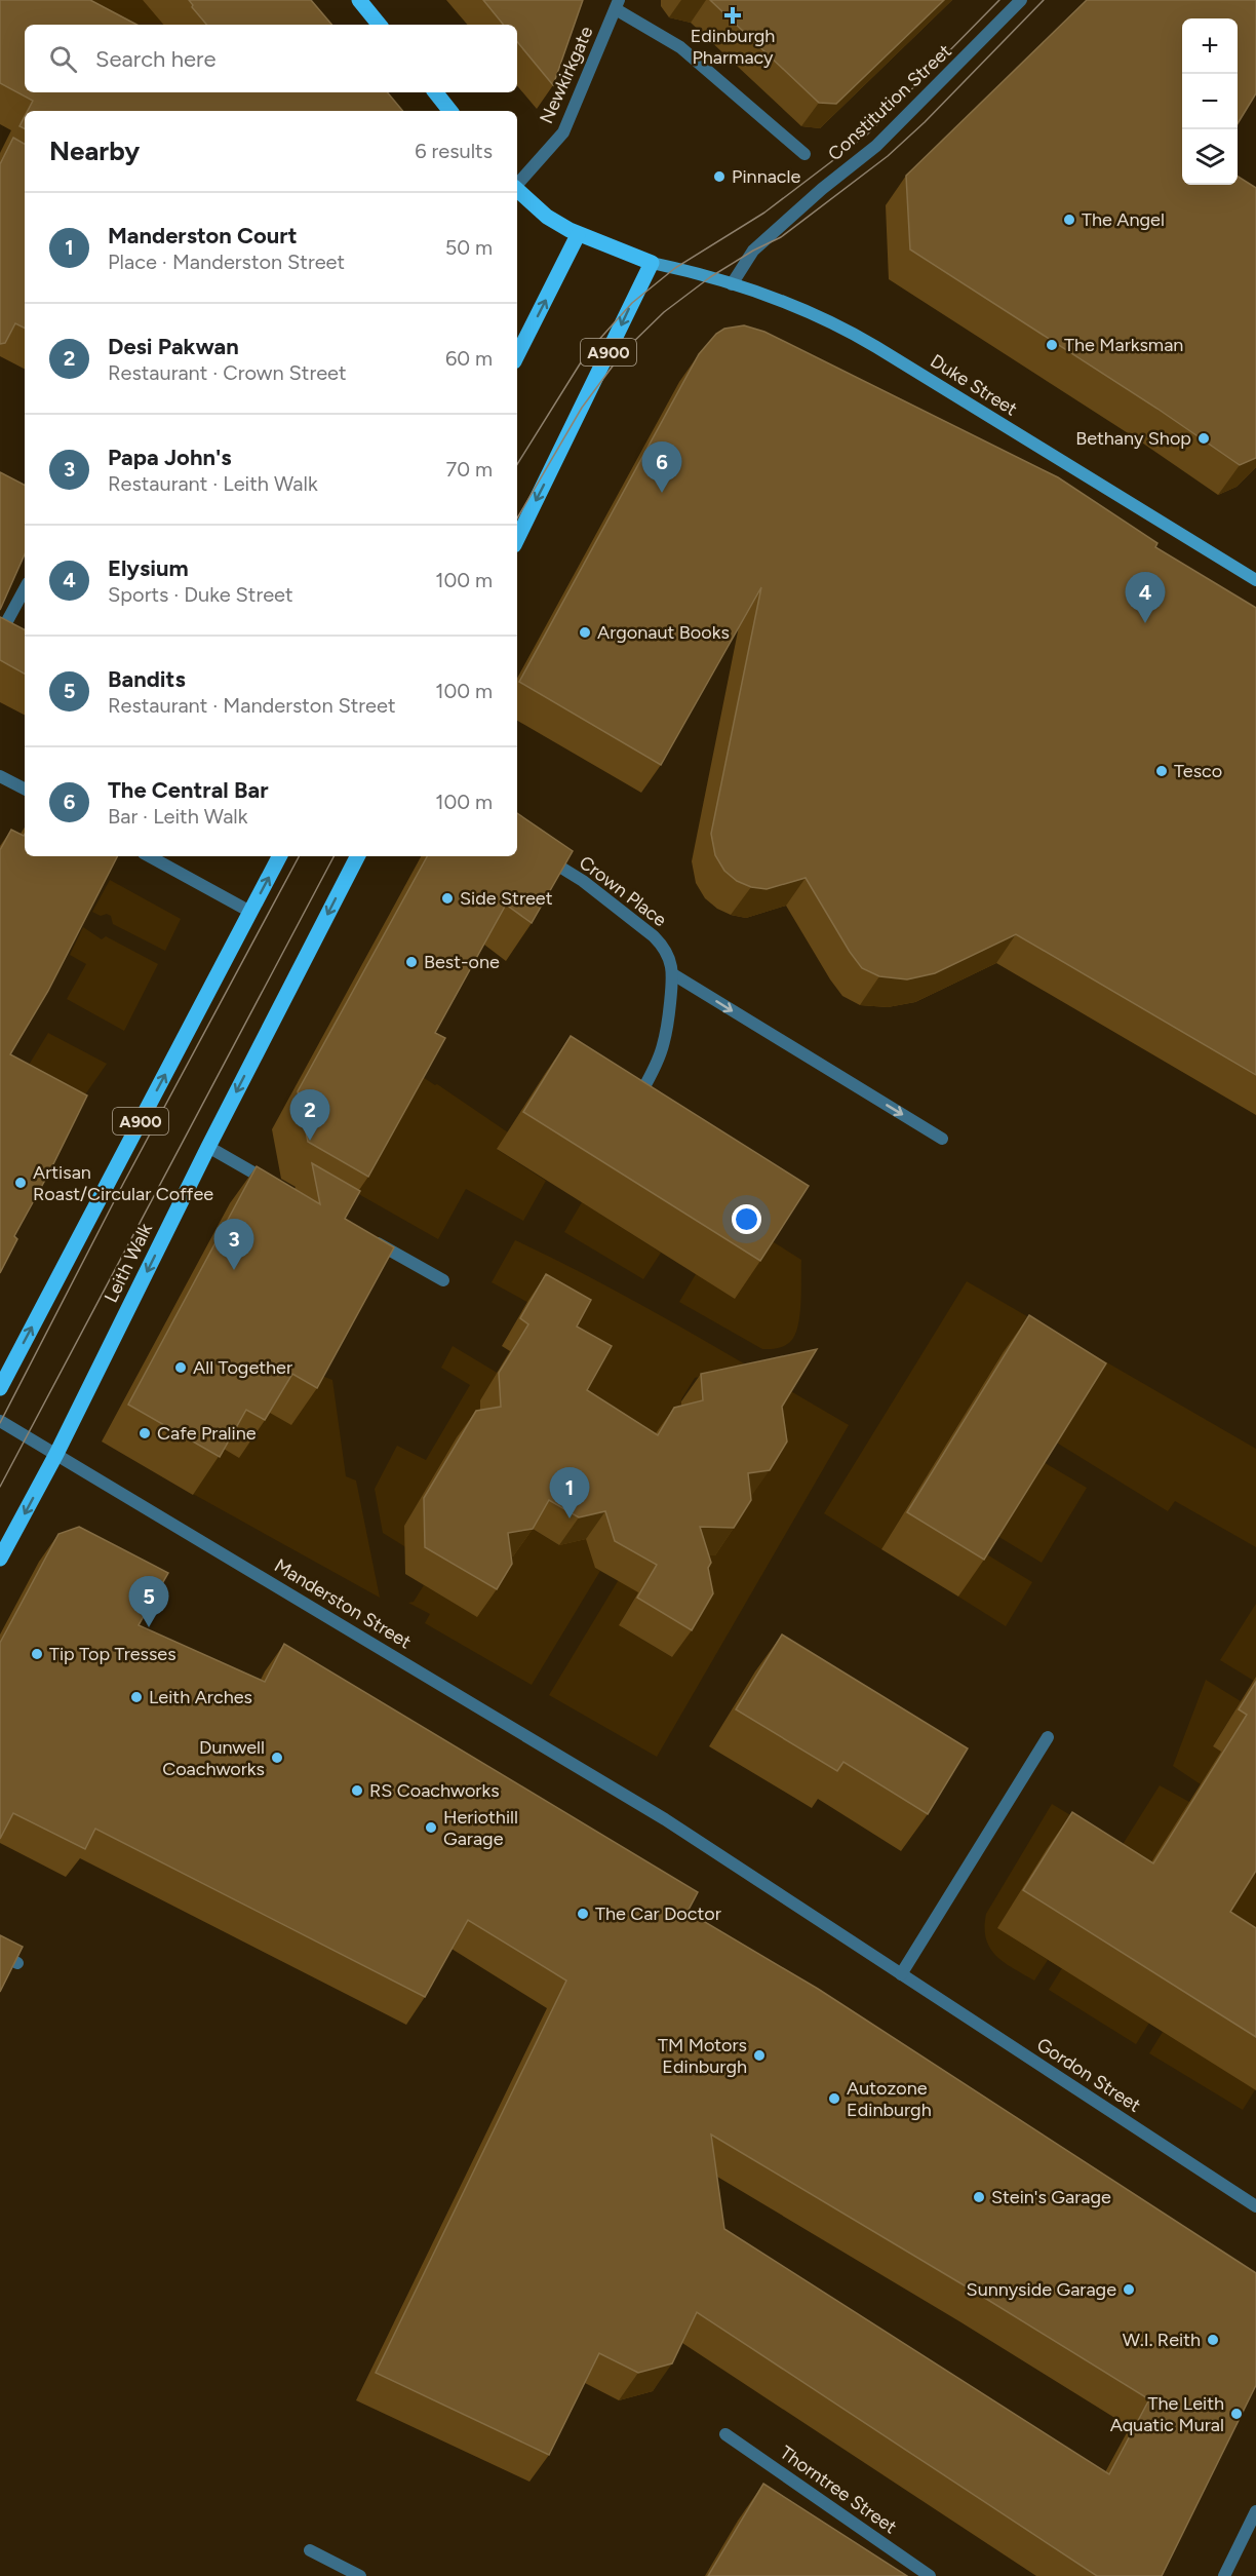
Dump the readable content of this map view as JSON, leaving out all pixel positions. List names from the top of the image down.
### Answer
{
  "streets": {
    "main road": ["A900", "Leith Walk"],
    "street": [
      "Newkirkgate",
      "Constitution Street",
      "Duke Street",
      "Crown Place",
      "Manderston Street",
      "Gordon Street",
      "Thorntree Street"
    ]
  },
  "crossings": [
    ["Constitution Street", "Duke Street"],
    ["A900", "Duke Street"],
    ["Leith Walk", "Manderston Street"],
    ["Manderston Street", "Gordon Street"]
  ],
  "places": {
    "health": ["Edinburgh Pharmacy"],
    "other": [
      "Pinnacle",
      "The Angel",
      "The Marksman",
      "Bethany Shop",
      "Argonaut Books",
      "Tesco",
      "Side Street",
      "Best-one",
      "Artisan Roast/Circular Coffee",
      "All Together",
      "Cafe Praline",
      "Tip Top Tresses",
      "Leith Arches",
      "Dunwell Coachworks",
      "RS Coachworks",
      "Heriothill Garage",
      "The Car Doctor",
      "TM Motors Edinburgh",
      "Autozone Edinburgh",
      "Stein's Garage",
      "Sunnyside Garage",
      "W.I. Reith",
      "The Leith Aquatic Mural"
    ]
  },
  "page": {
    "map_buttons": ["+", "−"],
    "search": "Search here",
    "heading": ["Nearby", "6 results"],
    "list": [
      {
        "mark": "1",
        "name": "Manderston Court",
        "note": "Place · Manderston Street",
        "value": "50 m"
      },
      {
        "mark": "2",
        "name": "Desi Pakwan",
        "note": "Restaurant · Crown Street",
        "value": "60 m"
      },
      {
        "mark": "3",
        "name": "Papa John's",
        "note": "Restaurant · Leith Walk",
        "value": "70 m"
      },
      {
        "mark": "4",
        "name": "Elysium",
        "note": "Sports · Duke Street",
        "value": "100 m"
      },
      {
        "mark": "5",
        "name": "Bandits",
        "note": "Restaurant · Manderston Street",
        "value": "100 m"
      },
      {
        "mark": "6",
        "name": "The Central Bar",
        "note": "Bar · Leith Walk",
        "value": "100 m"
      }
    ],
    "pins": [
      "6",
      "4",
      "2",
      "3",
      "1",
      "5"
    ]
  }
}
